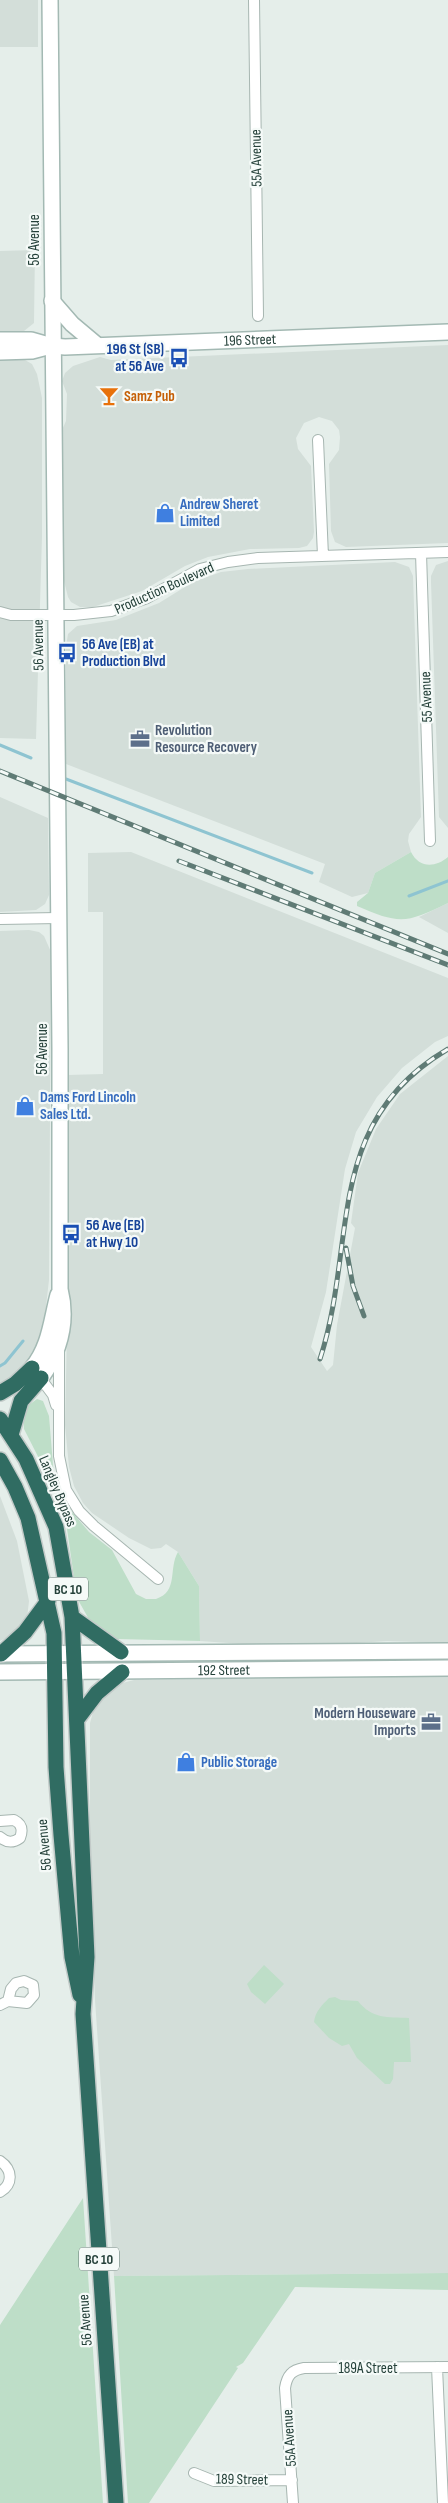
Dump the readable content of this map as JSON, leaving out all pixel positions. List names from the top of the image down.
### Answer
{
  "streets": {
    "highway": ["56 Avenue", "Langley Bypass", "BC 10"],
    "main road": ["196 Street", "192 Street"],
    "street": [
      "55A Avenue",
      "Production Boulevard",
      "55 Avenue",
      "189A Street",
      "189 Street"
    ]
  },
  "crossings": [
    ["55A Avenue", "189A Street"],
    ["55A Avenue", "189 Street"],
    ["56 Avenue", "196 Street"],
    ["56 Avenue", "Production Boulevard"],
    ["56 Avenue", "Langley Bypass"],
    ["56 Avenue", "BC 10"],
    ["56 Avenue", "192 Street"],
    ["Production Boulevard", "55 Avenue"],
    ["Langley Bypass", "192 Street"],
    ["BC 10", "192 Street"]
  ],
  "places": {
    "bus stop": ["196 St (SB) at 56 Ave", "56 Ave (EB) at Production Blvd", "56 Ave (EB) at Hwy 10"],
    "bar": ["Samz Pub"],
    "shop": ["Andrew Sheret Limited", "Dams Ford Lincoln Sales Ltd.", "Public Storage"],
    "office": ["Revolution Resource Recovery", "Modern Houseware Imports"]
  }
}
